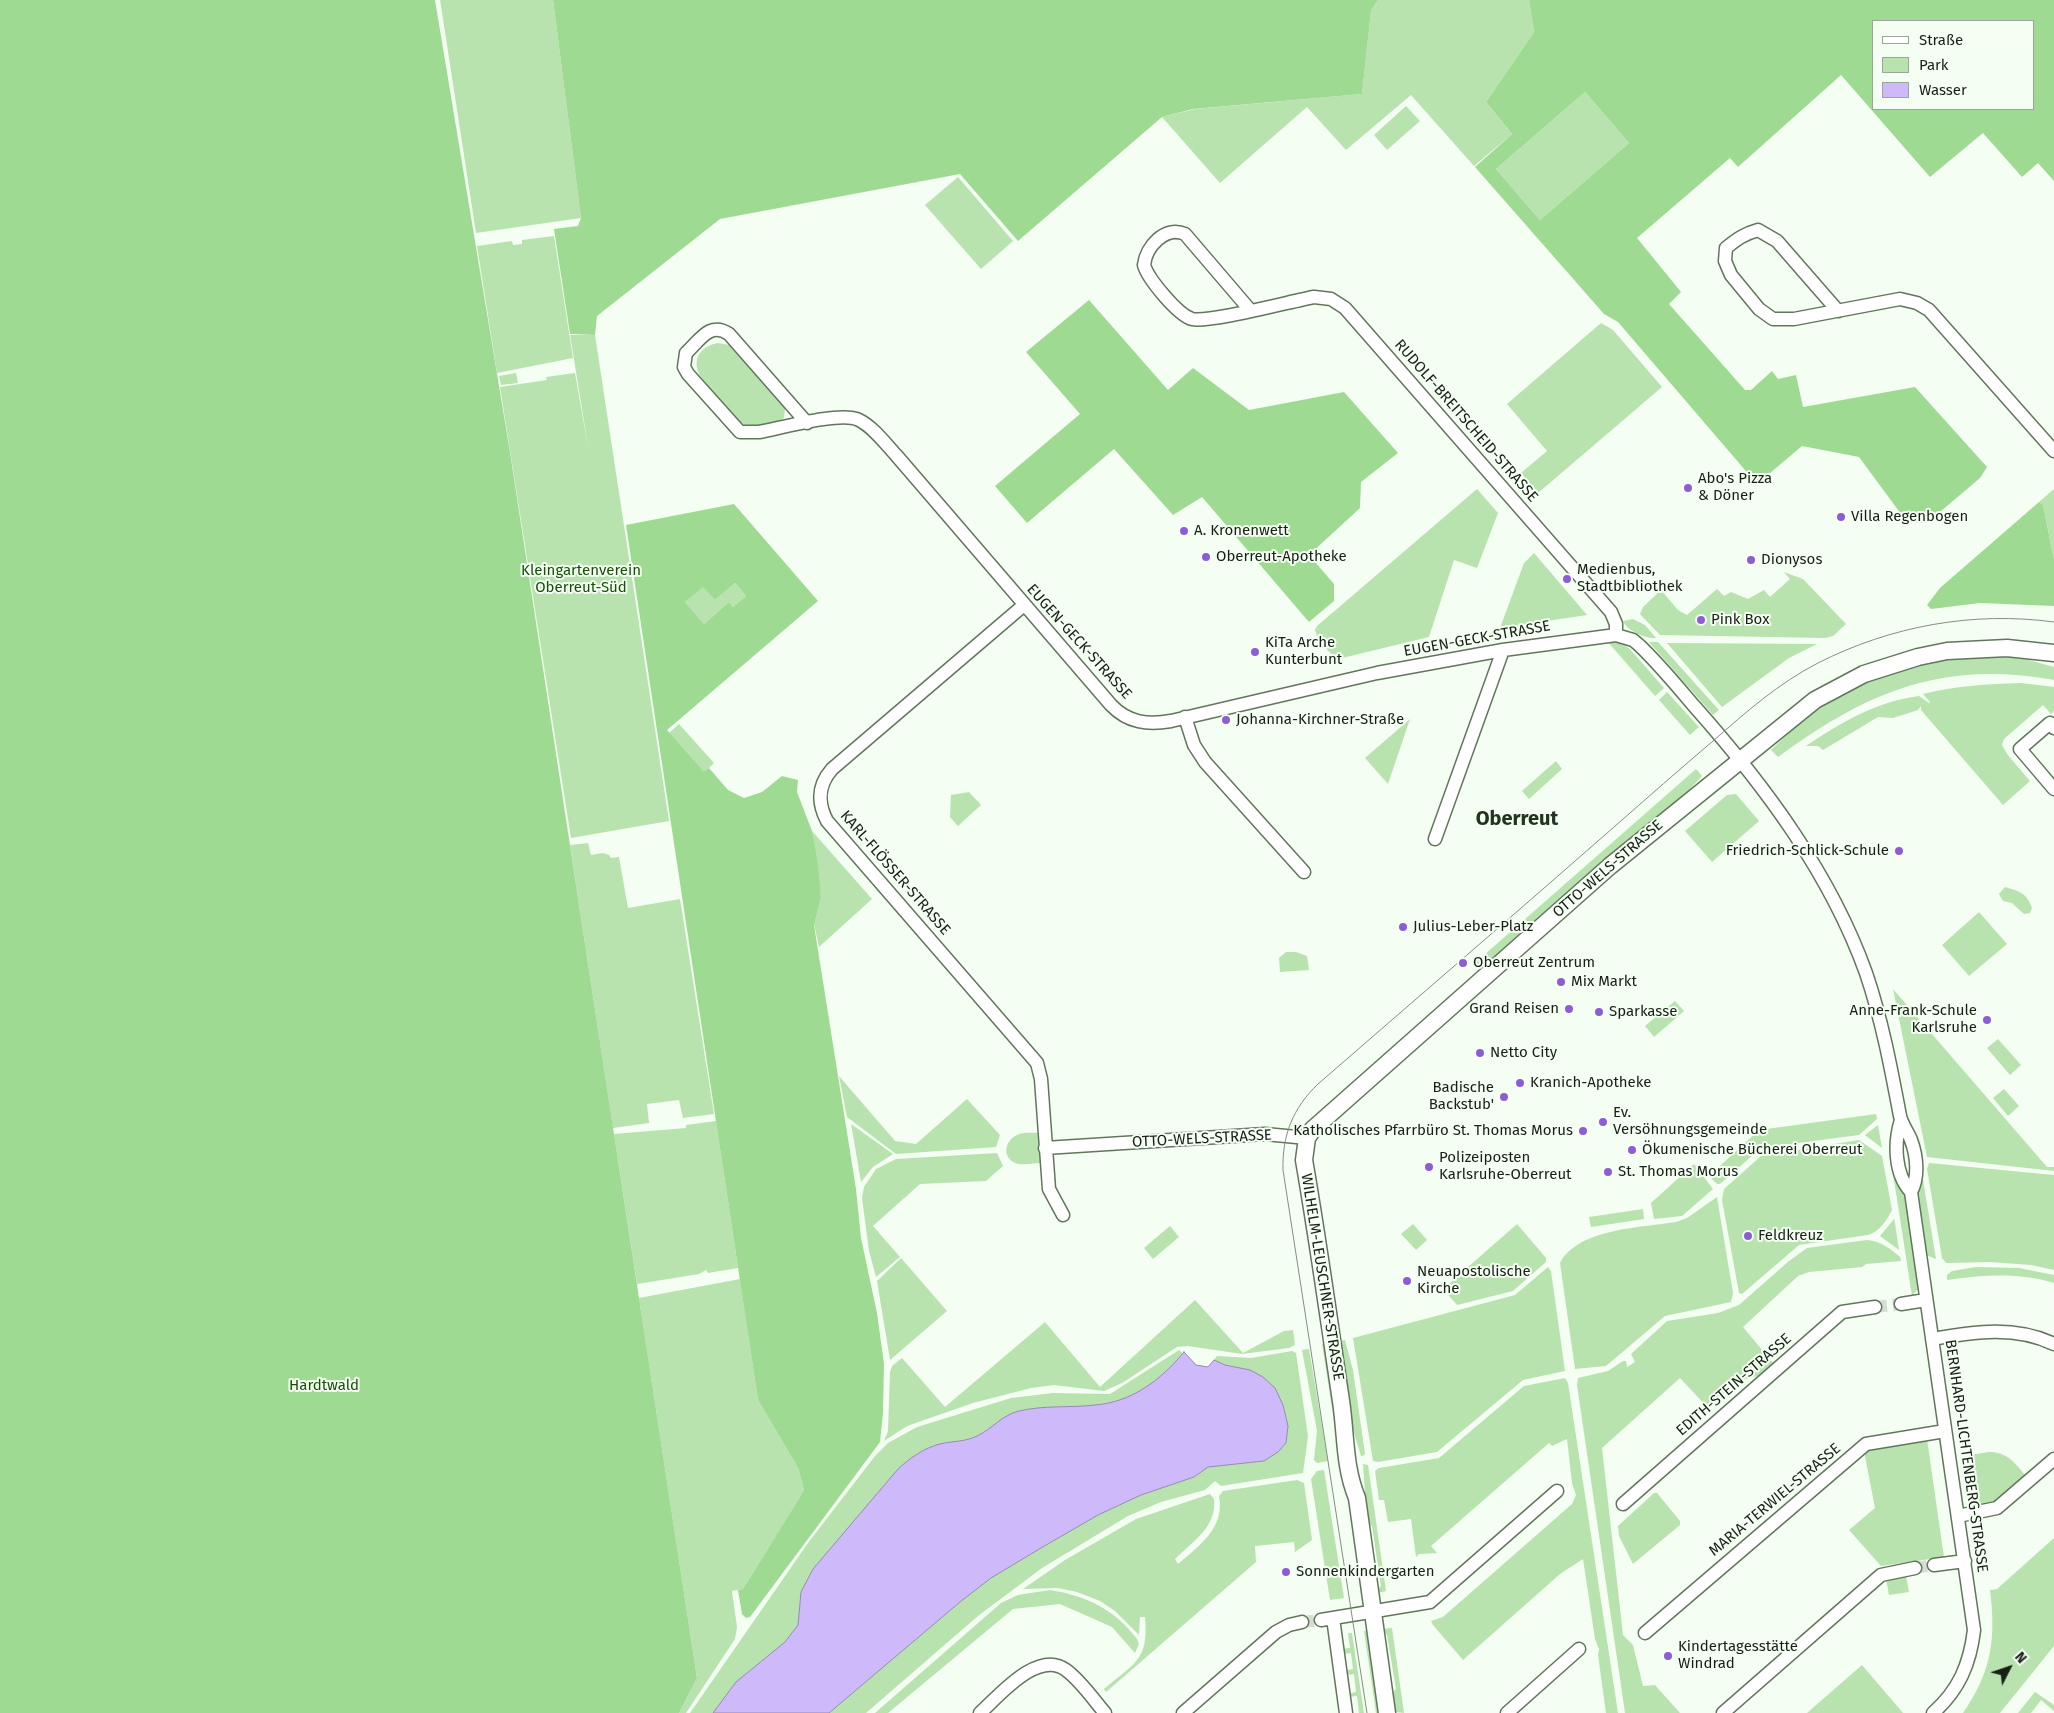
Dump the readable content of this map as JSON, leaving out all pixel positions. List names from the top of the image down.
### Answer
{
  "streets": {
    "street": [
      "RUDOLF-BREITSCHEID-STRASSE",
      "EUGEN-GECK-STRASSE",
      "OTTO-WELS-STRASSE",
      "KARL-FLÖSSER-STRASSE",
      "WILHELM-LEUSCHNER-STRASSE",
      "EDITH-STEIN-STRASSE",
      "BERNHARD-LICHTENBERG-STRASSE",
      "MARIA-TERWIEL-STRASSE"
    ]
  },
  "crossings": [
    ["RUDOLF-BREITSCHEID-STRASSE", "EUGEN-GECK-STRASSE"],
    ["EUGEN-GECK-STRASSE", "OTTO-WELS-STRASSE"],
    ["EUGEN-GECK-STRASSE", "KARL-FLÖSSER-STRASSE"],
    ["EUGEN-GECK-STRASSE", "BERNHARD-LICHTENBERG-STRASSE"],
    ["OTTO-WELS-STRASSE", "KARL-FLÖSSER-STRASSE"],
    ["OTTO-WELS-STRASSE", "WILHELM-LEUSCHNER-STRASSE"],
    ["OTTO-WELS-STRASSE", "BERNHARD-LICHTENBERG-STRASSE"],
    ["BERNHARD-LICHTENBERG-STRASSE", "MARIA-TERWIEL-STRASSE"]
  ],
  "districts": ["Oberreut"],
  "parks": ["Kleingartenverein Oberreut-Süd", "Hardtwald"],
  "places": [
    "Abo's Pizza & Döner",
    "Villa Regenbogen",
    "A. Kronenwett",
    "Oberreut-Apotheke",
    "Dionysos",
    "Medienbus, Stadtbibliothek",
    "Pink Box",
    "KiTa Arche Kunterbunt",
    "Johanna-Kirchner-Straße",
    "Friedrich-Schlick-Schule",
    "Julius-Leber-Platz",
    "Oberreut Zentrum",
    "Mix Markt",
    "Grand Reisen",
    "Sparkasse",
    "Anne-Frank-Schule Karlsruhe",
    "Netto City",
    "Kranich-Apotheke",
    "Badische Backstub'",
    "Ev. Versöhnungsgemeinde",
    "Katholisches Pfarrbüro St. Thomas Morus",
    "Ökumenische Bücherei Oberreut",
    "Polizeiposten Karlsruhe-Oberreut",
    "St. Thomas Morus",
    "Feldkreuz",
    "Neuapostolische Kirche",
    "Sonnenkindergarten",
    "Kindertagesstätte Windrad"
  ],
  "legend": ["Straße", "Park", "Wasser"],
  "north": "top right"
}
